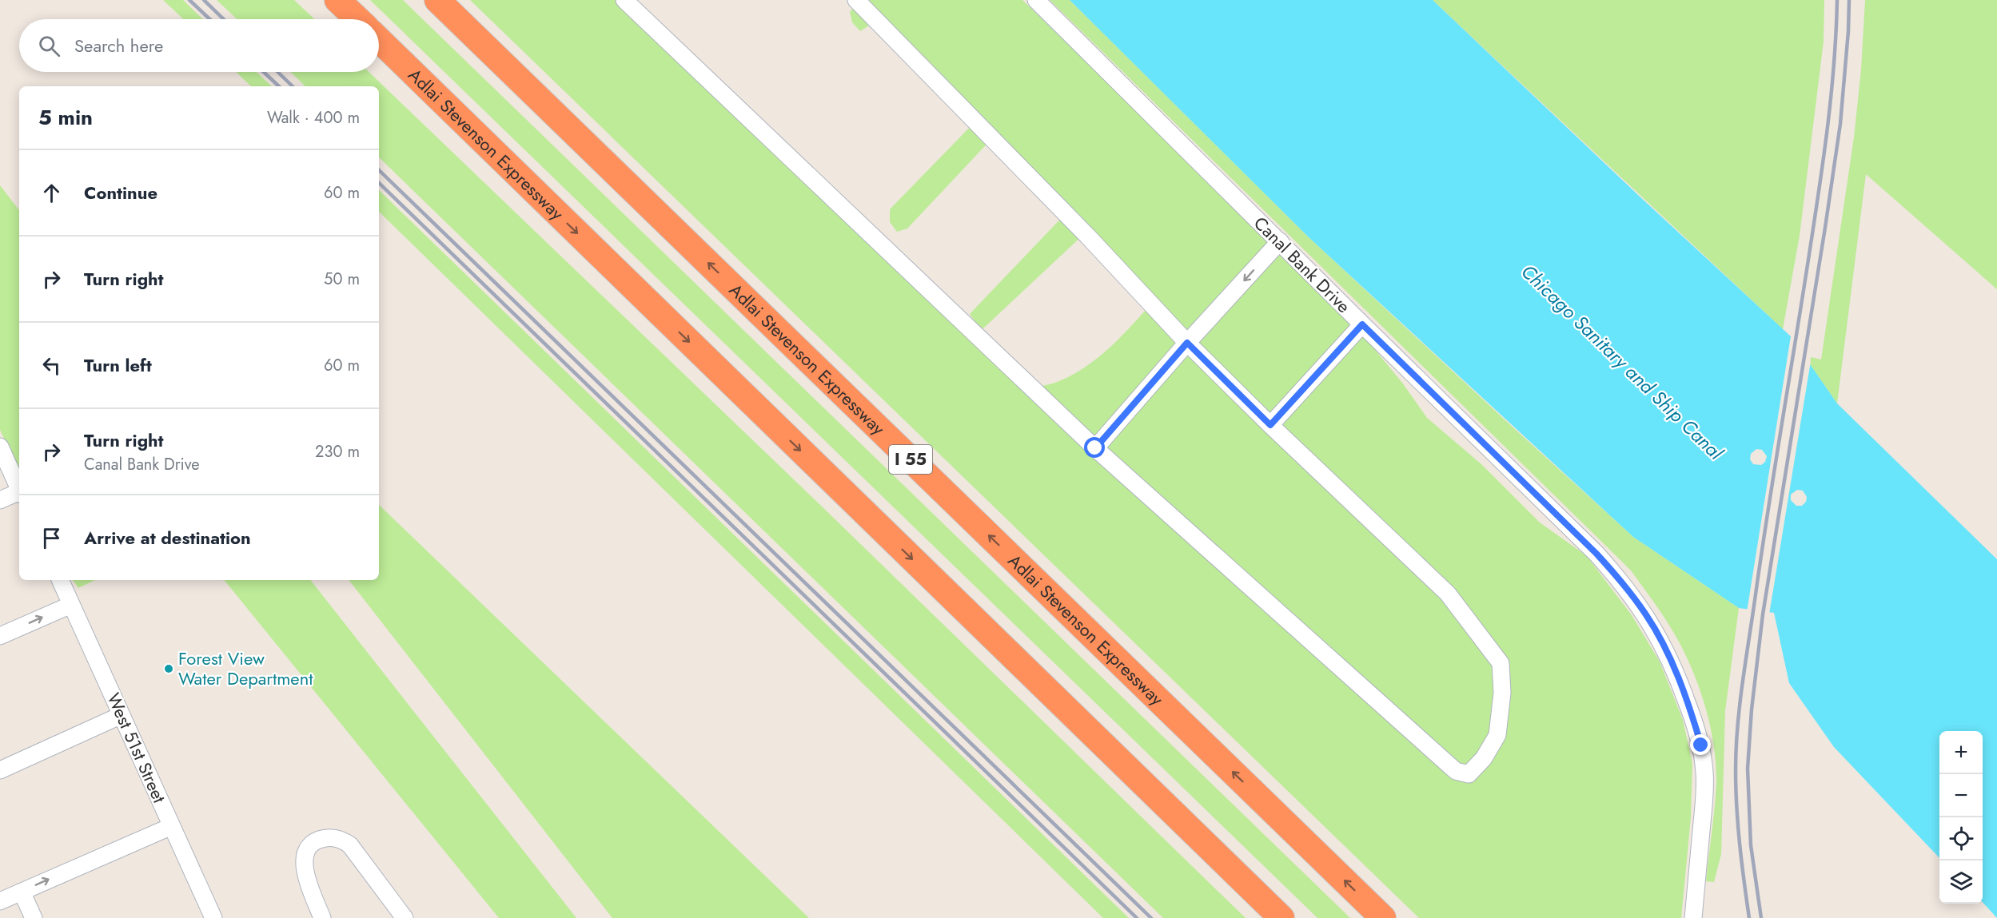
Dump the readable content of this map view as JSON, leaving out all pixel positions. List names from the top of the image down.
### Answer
{
  "streets": {
    "highway": ["Adlai Stevenson Expressway", "I 55"],
    "street": ["Canal Bank Drive", "West 51st Street"]
  },
  "water": ["Chicago Sanitary and Ship Canal"],
  "places": ["Forest View Water Department"],
  "page": {
    "search": "Search here",
    "heading": ["5 min", "Walk · 400 m"],
    "list": [
      ["Continue", "60 m"],
      ["Turn right", "50 m"],
      ["Turn left", "60 m"],
      ["Turn right", "Canal Bank Drive", "230 m"],
      "Arrive at destination"
    ],
    "map_buttons": ["+", "−"]
  }
}
